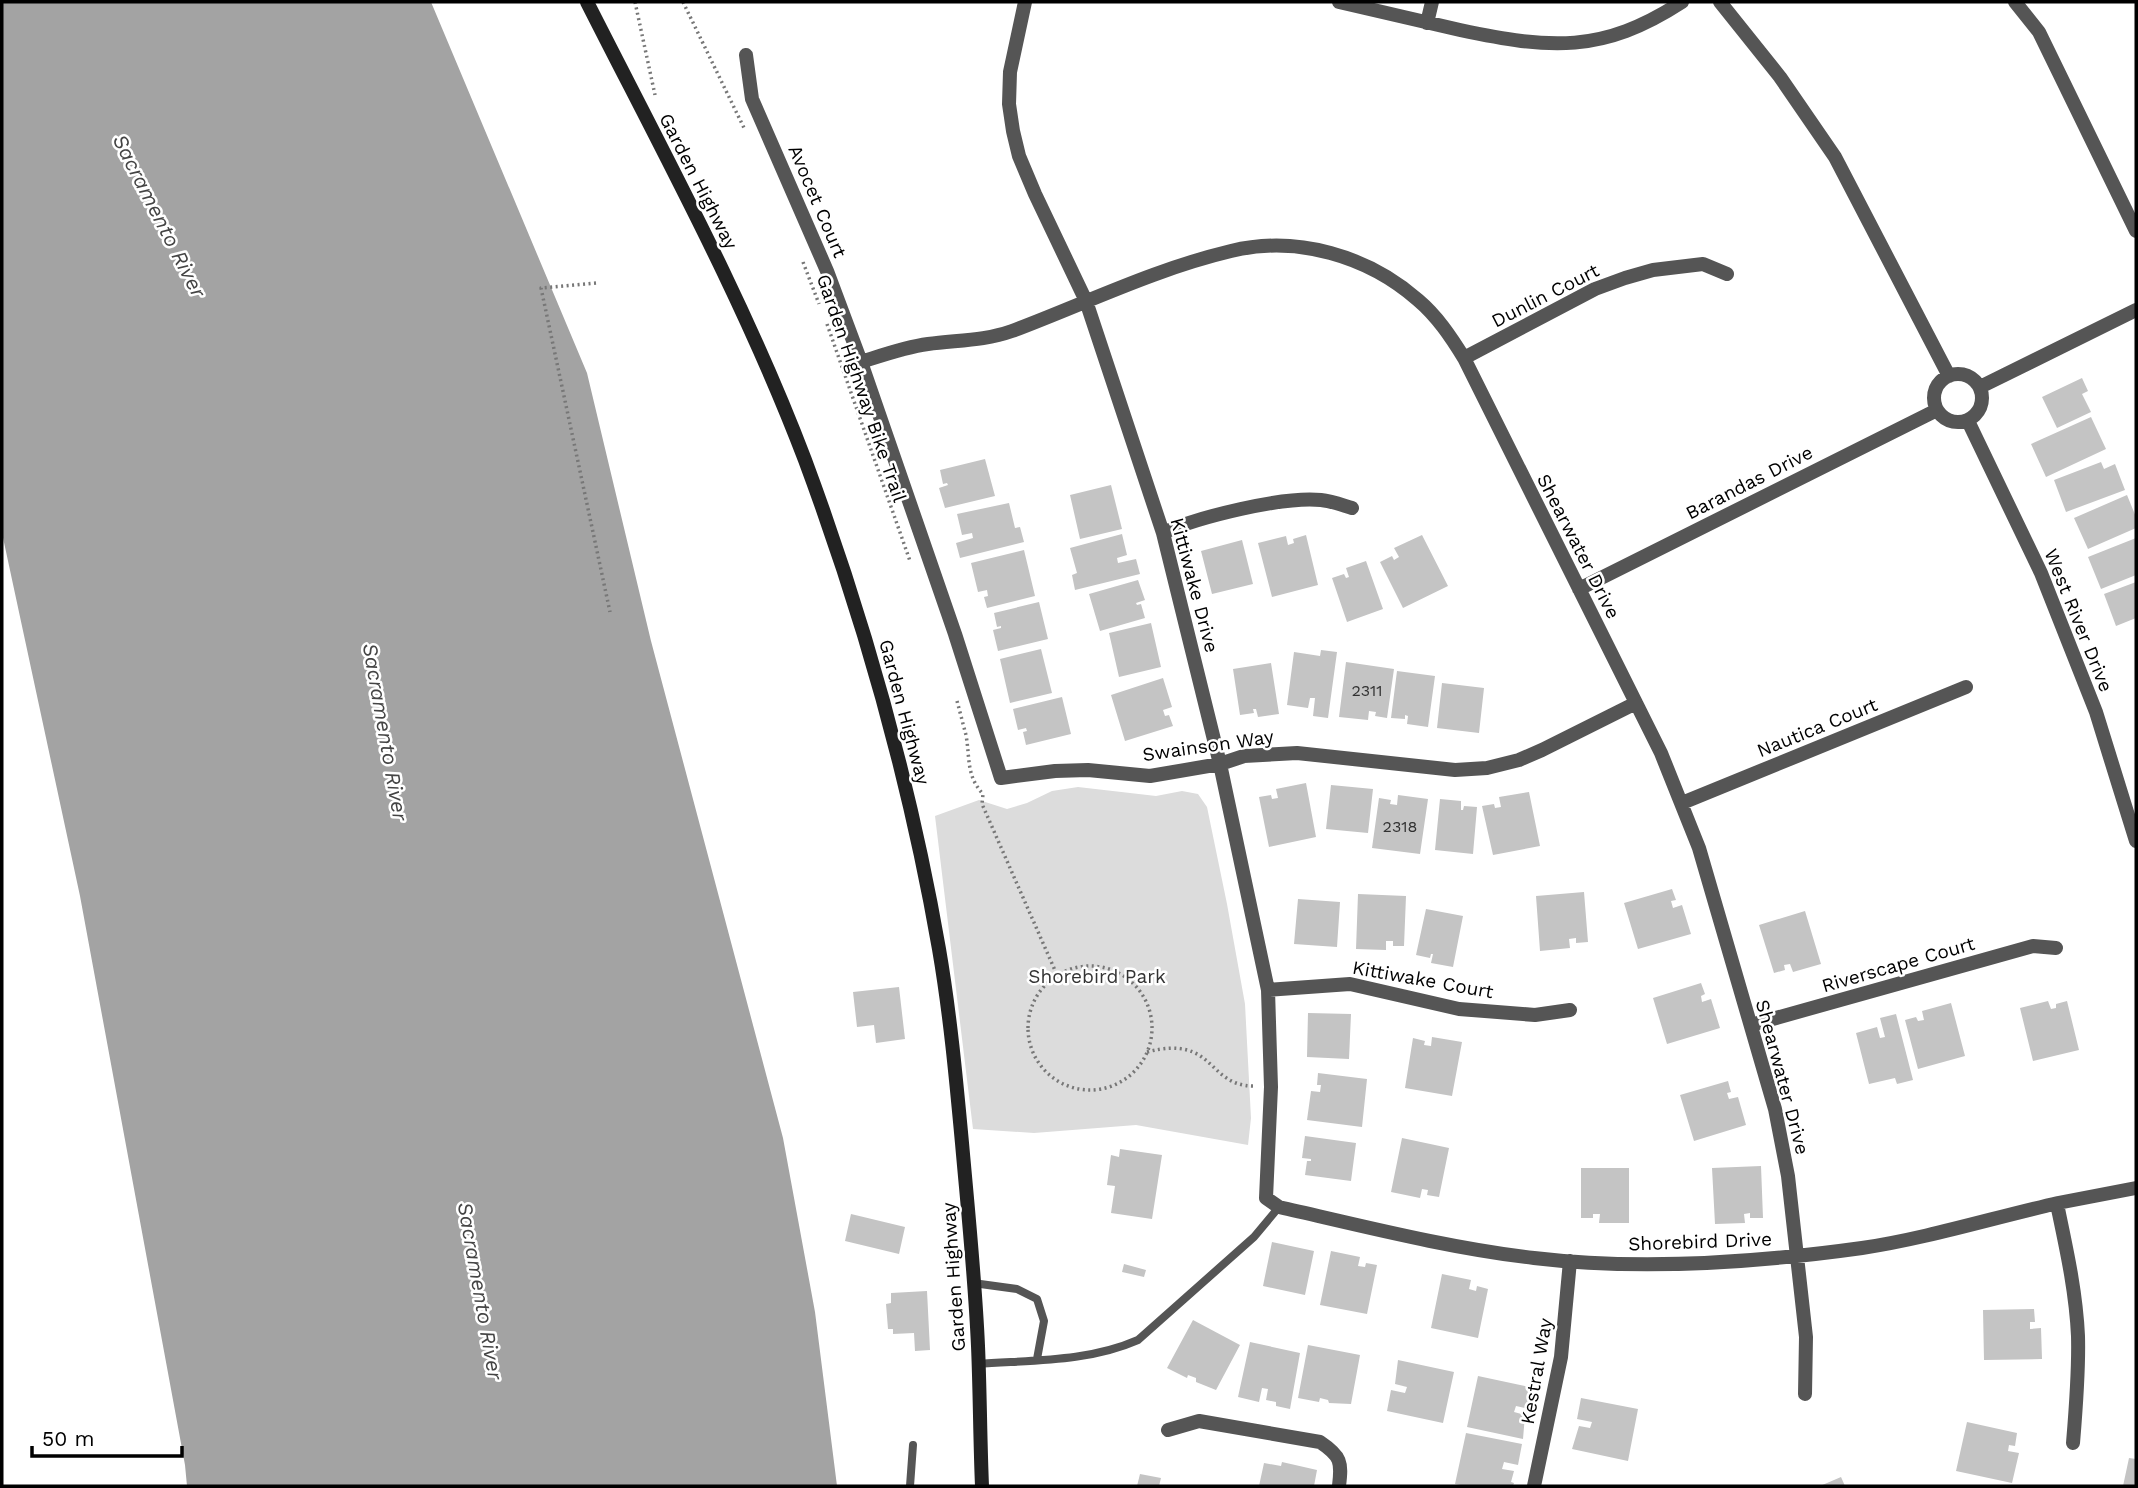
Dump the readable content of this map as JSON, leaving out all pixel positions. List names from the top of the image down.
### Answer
{
  "streets": {
    "main road": ["Garden Highway"],
    "street": [
      "Avocet Court",
      "Dunlin Court",
      "Barandas Drive",
      "Shearwater Drive",
      "Kittiwake Drive",
      "West River Drive",
      "Nautica Court",
      "Swainson Way",
      "Riverscape Court",
      "Kittiwake Court",
      "Shorebird Drive",
      "Kestral Way"
    ],
    "path": ["Garden Highway Bike Trail"]
  },
  "crossings": [
    ["Avocet Court", "Shearwater Drive"],
    ["Avocet Court", "Swainson Way"],
    ["Dunlin Court", "Shearwater Drive"],
    ["Barandas Drive", "Shearwater Drive"],
    ["Barandas Drive", "West River Drive"],
    ["Shearwater Drive", "Kittiwake Drive"],
    ["Shearwater Drive", "Nautica Court"],
    ["Shearwater Drive", "Swainson Way"],
    ["Shearwater Drive", "Riverscape Court"],
    ["Shearwater Drive", "Shorebird Drive"],
    ["Kittiwake Drive", "Swainson Way"],
    ["Kittiwake Drive", "Kittiwake Court"],
    ["Kittiwake Drive", "Shorebird Drive"],
    ["Shorebird Drive", "Kestral Way"]
  ],
  "water": ["Sacramento River"],
  "parks": ["Shorebird Park"],
  "house_numbers": ["2311", "2318"],
  "scale_bar": "50 m"
}
